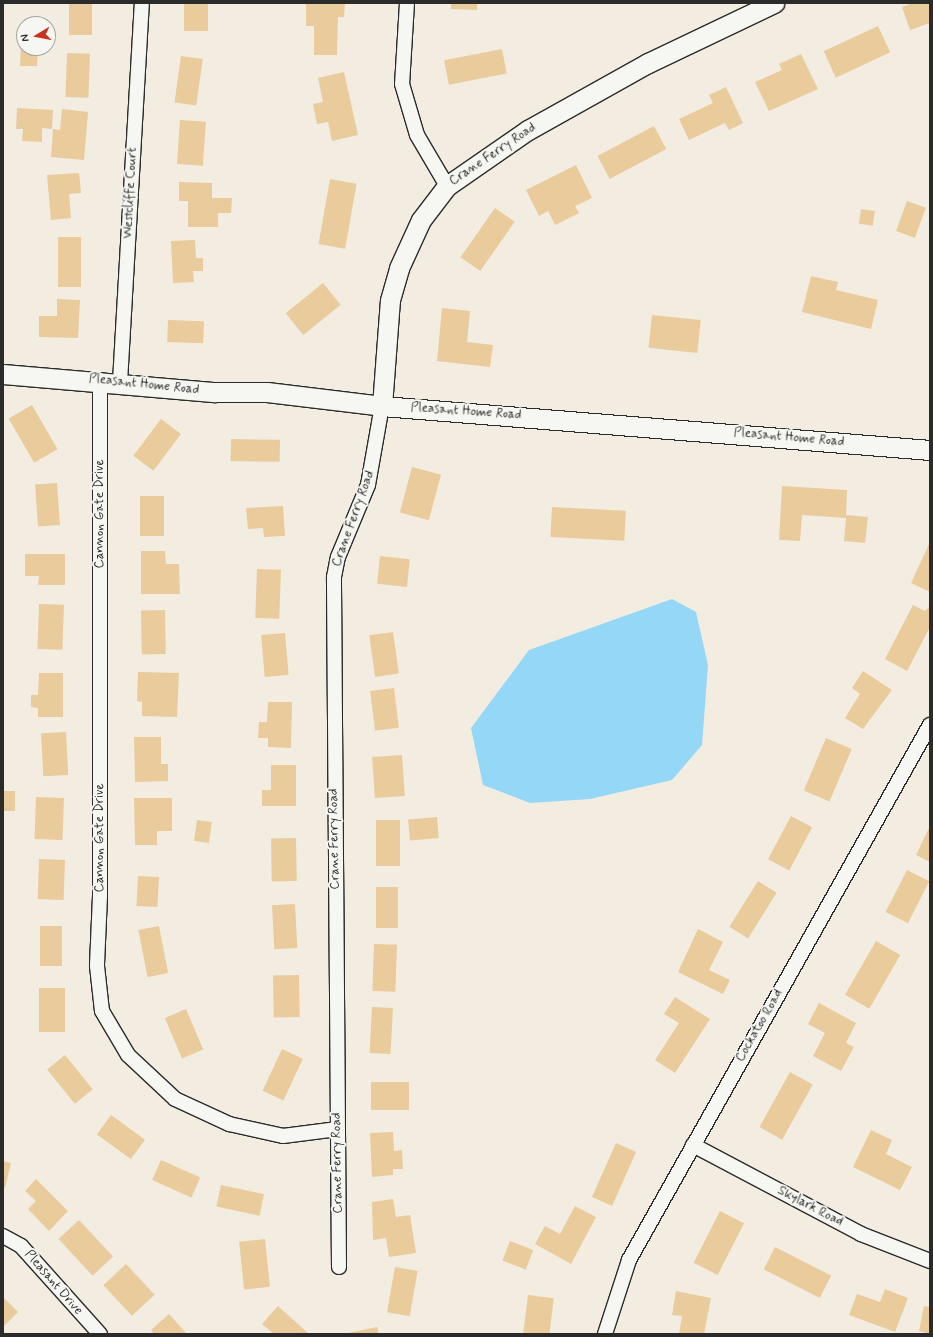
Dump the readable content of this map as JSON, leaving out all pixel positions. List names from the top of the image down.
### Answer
{
  "streets": {
    "main road": ["Crane Ferry Road", "Pleasant Home Road"],
    "street": [
      "Westcliffe Court",
      "Cannon Gate Drive",
      "Cockatoo Road",
      "Skylark Road",
      "Pleasant Drive"
    ]
  },
  "crossings": [
    ["Crane Ferry Road", "Pleasant Home Road"],
    ["Crane Ferry Road", "Cannon Gate Drive"],
    ["Westcliffe Court", "Pleasant Home Road"],
    ["Pleasant Home Road", "Cannon Gate Drive"],
    ["Cockatoo Road", "Skylark Road"]
  ],
  "north": "left"
}
